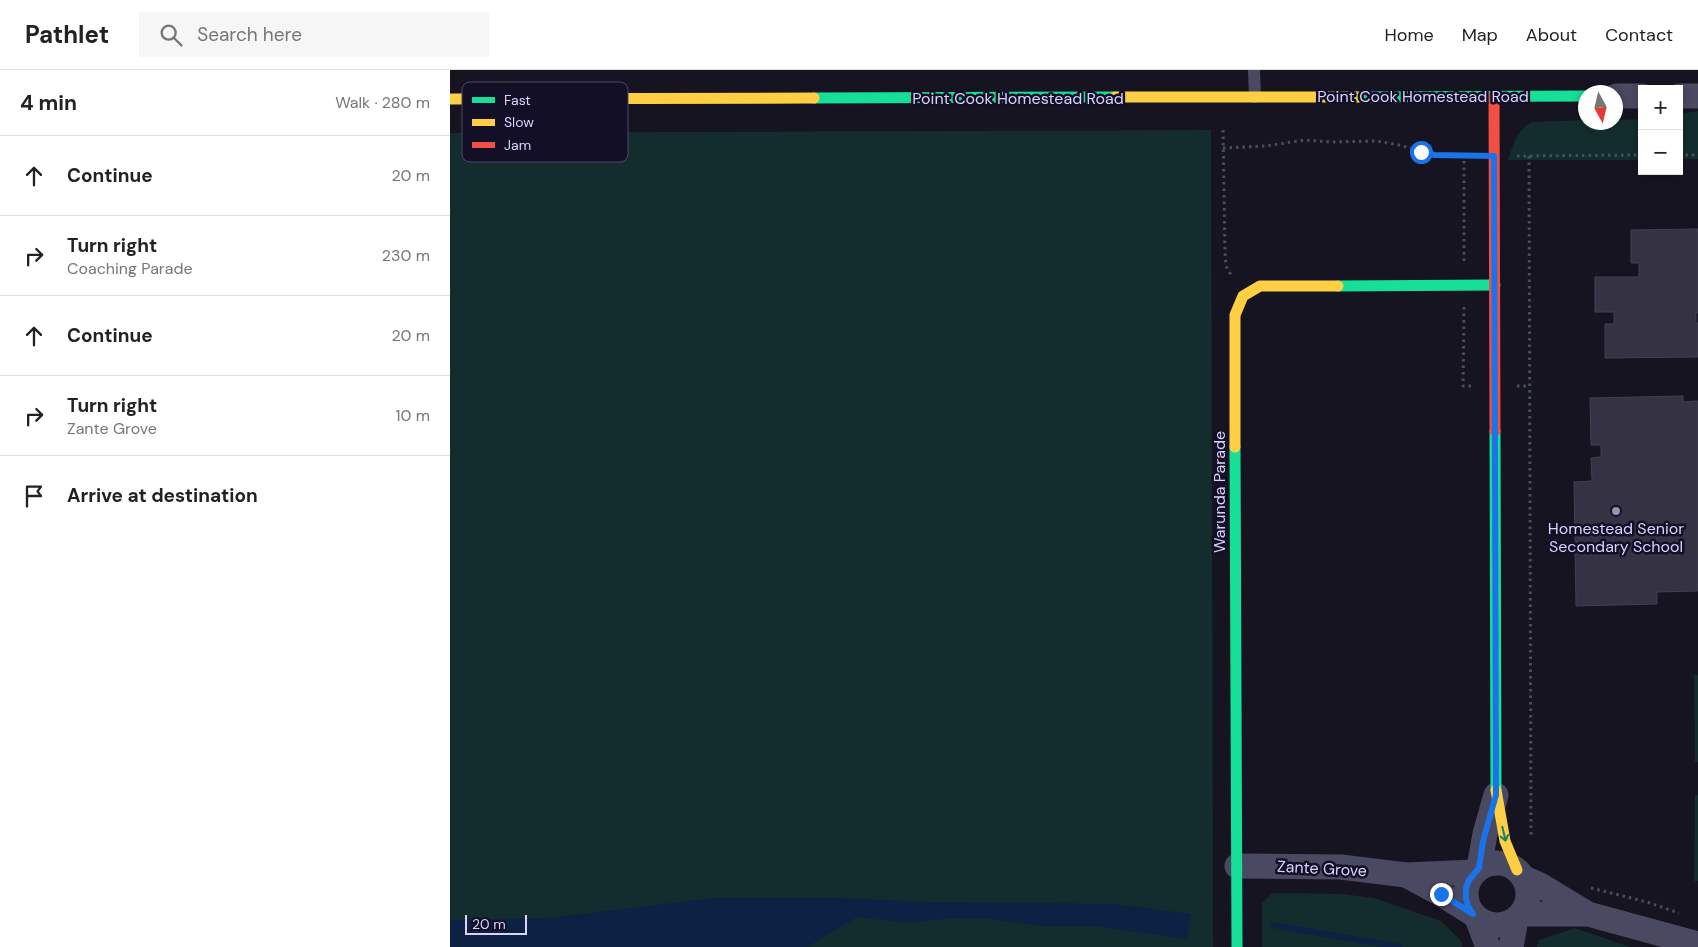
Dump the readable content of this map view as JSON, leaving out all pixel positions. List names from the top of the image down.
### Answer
{
  "streets": {
    "street": ["Point Cook Homestead Road", "Warunda Parade", "Zante Grove"]
  },
  "crossings": [
    ["Warunda Parade", "Zante Grove"]
  ],
  "places": ["Homestead Senior Secondary School"],
  "legend": ["Fast", "Slow", "Jam"],
  "scale_bar": "20 m",
  "north": "bottom",
  "page": {
    "header": "Pathlet",
    "search": "Search here",
    "nav": [
      "Home",
      "Map",
      "About",
      "Contact"
    ],
    "heading": ["4 min", "Walk · 280 m"],
    "map_buttons": ["+", "−"],
    "list": [
      ["Continue", "20 m"],
      ["Turn right", "Coaching Parade", "230 m"],
      ["Continue", "20 m"],
      ["Turn right", "Zante Grove", "10 m"],
      "Arrive at destination"
    ],
    "scale": "20 m"
  }
}
